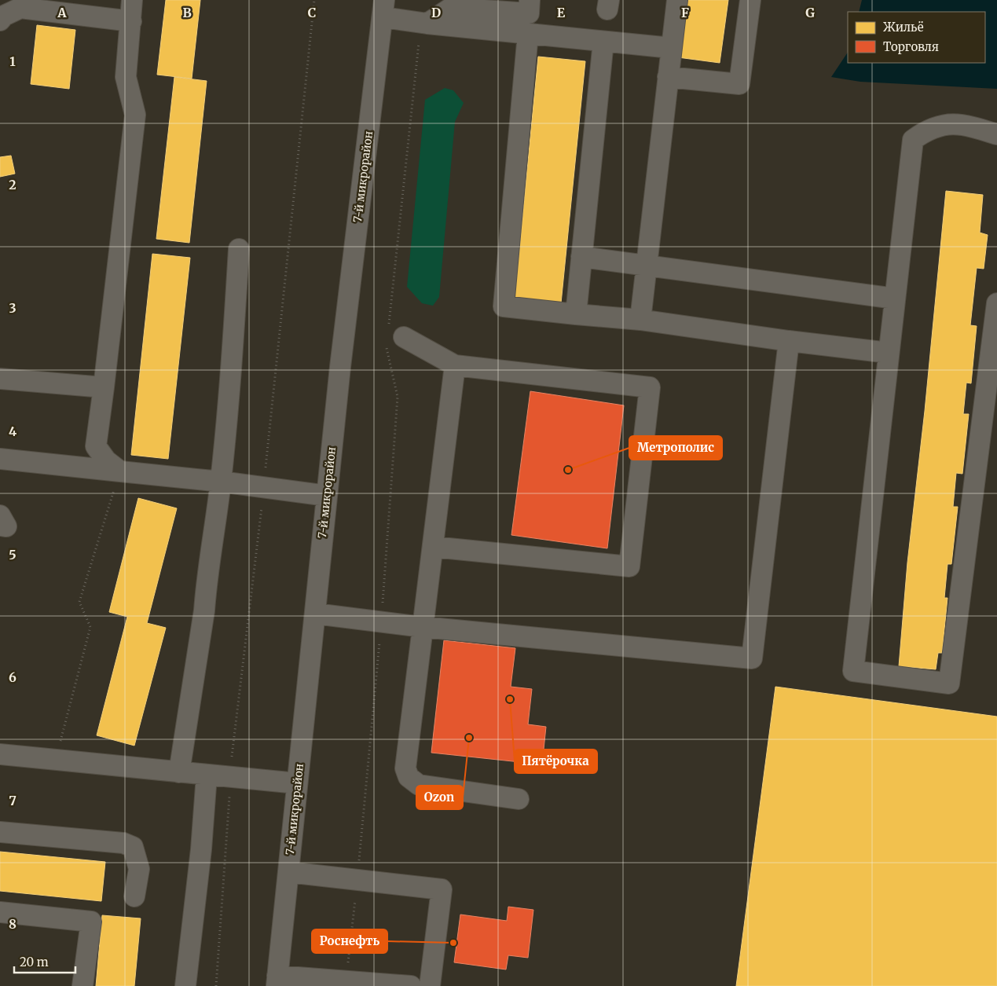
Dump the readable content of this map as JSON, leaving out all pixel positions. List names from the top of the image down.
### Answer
{
  "streets": {
    "street": ["7-й микрорайон"]
  },
  "places": [
    "Метрополис",
    "Пятёрочка",
    "Ozon",
    "Роснефть"
  ],
  "legend": ["Жильё", "Торговля"],
  "scale_bar": "20 m",
  "grid": {
    "columns": [
      "A",
      "B",
      "C",
      "D",
      "E",
      "F",
      "G"
    ],
    "rows": [
      "1",
      "2",
      "3",
      "4",
      "5",
      "6",
      "7",
      "8"
    ]
  }
}
